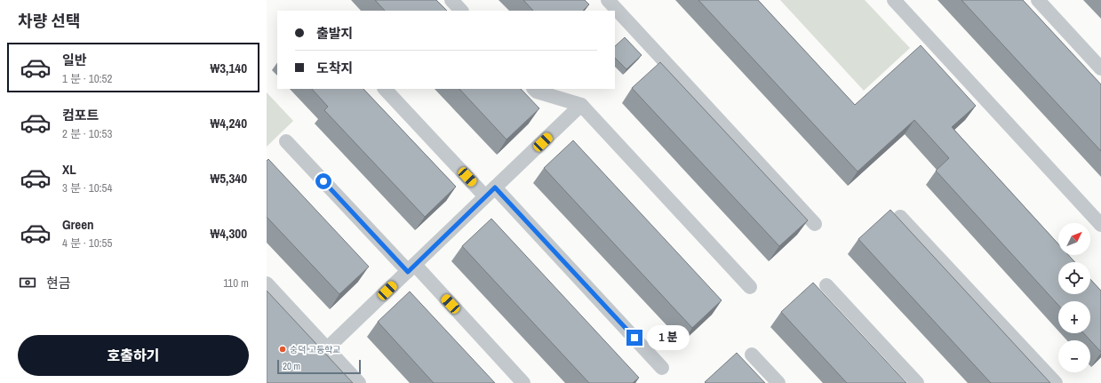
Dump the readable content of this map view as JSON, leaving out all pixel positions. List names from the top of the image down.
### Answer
{
  "places": ["숭덕 고등학교"],
  "scale_bar": "20 m",
  "north": "top right",
  "page": {
    "heading": "차량 선택",
    "banner": ["출발지", "도착지"],
    "list": [
      {
        "name": "일반",
        "note": "1 분 · 10:52",
        "value": "₩3,140"
      },
      {
        "name": "컴포트",
        "note": "2 분 · 10:53",
        "value": "₩4,240"
      },
      {
        "name": "XL",
        "note": "3 분 · 10:54",
        "value": "₩5,340"
      },
      {
        "name": "Green",
        "note": "4 분 · 10:55",
        "value": "₩4,300"
      }
    ],
    "map_buttons": ["+", "−"],
    "pay": ["현금", "110 m"],
    "bubble": "1 분",
    "buttons": "호출하기",
    "scale": "20 m"
  }
}
